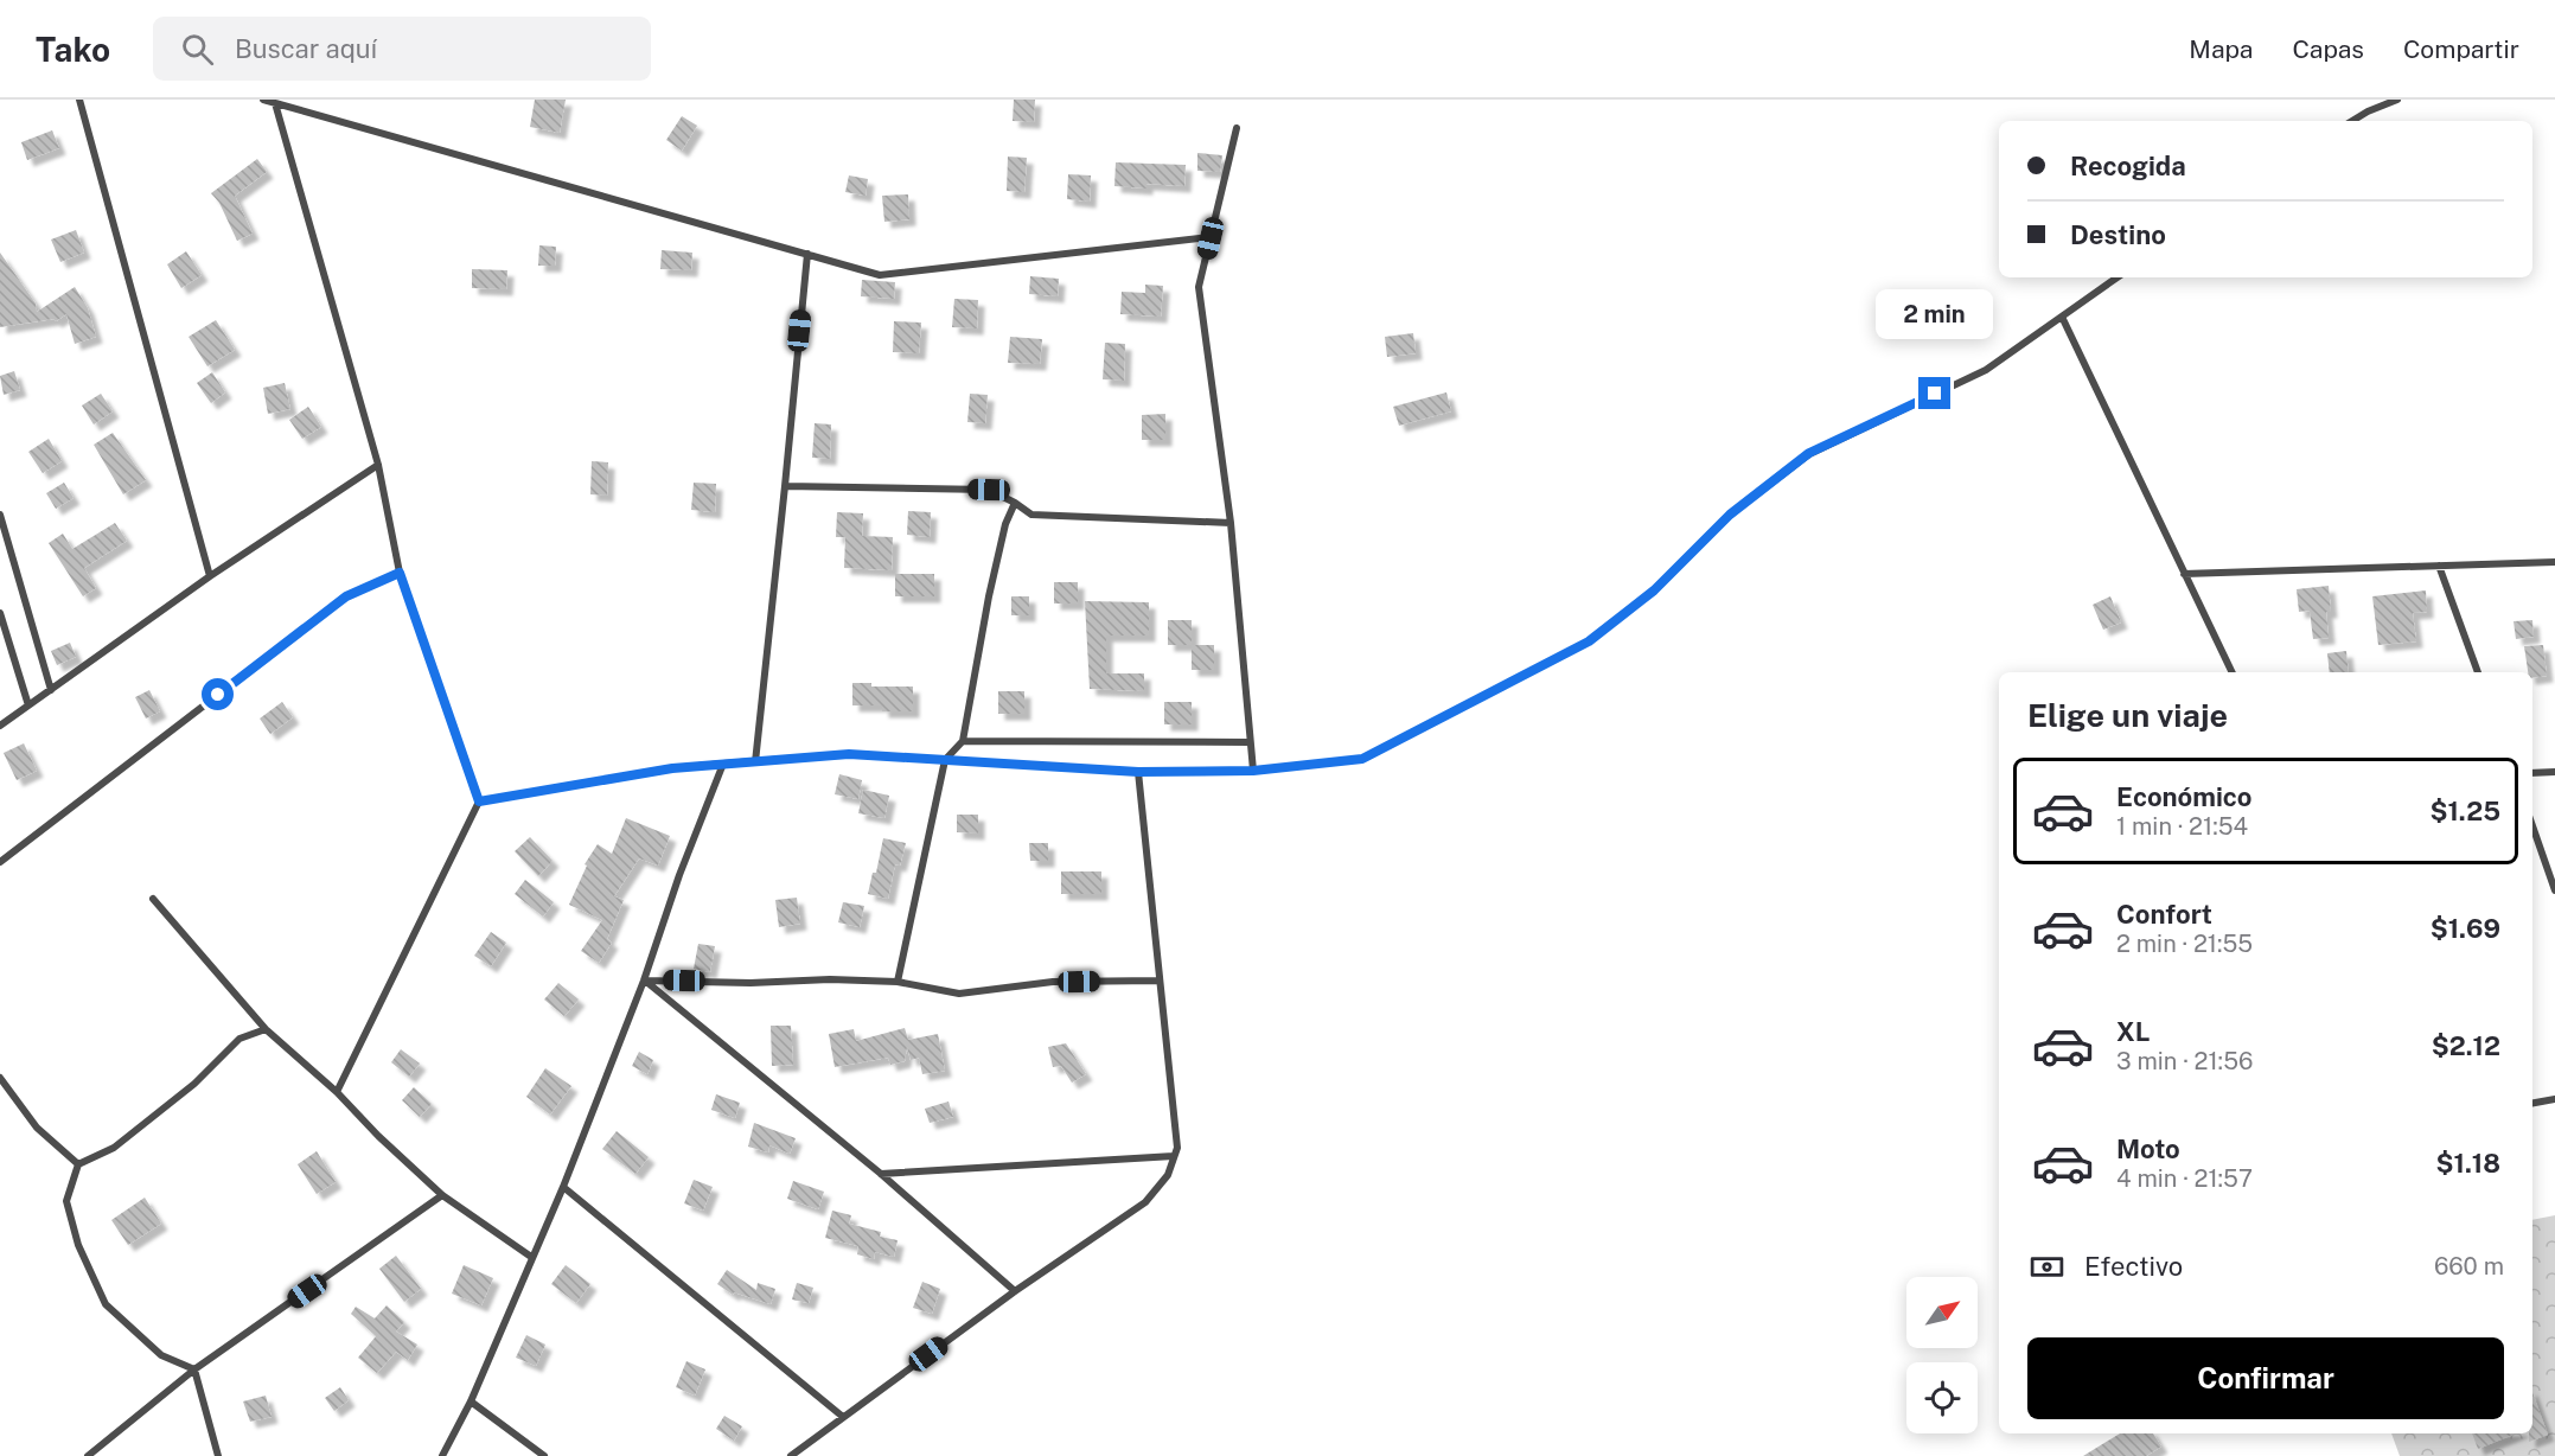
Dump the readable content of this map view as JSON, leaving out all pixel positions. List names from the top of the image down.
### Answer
{
  "north": "top right",
  "page": {
    "header": "Tako",
    "search": "Buscar aquí",
    "nav": ["Mapa", "Capas", "Compartir"],
    "banner": ["Recogida", "Destino"],
    "bubble": "2 min",
    "heading": "Elige un viaje",
    "list": [
      {
        "name": "Económico",
        "note": "1 min · 21:54",
        "value": "$1.25"
      },
      {
        "name": "Confort",
        "note": "2 min · 21:55",
        "value": "$1.69"
      },
      {
        "name": "XL",
        "note": "3 min · 21:56",
        "value": "$2.12"
      },
      {
        "name": "Moto",
        "note": "4 min · 21:57",
        "value": "$1.18"
      }
    ],
    "pay": ["Efectivo", "660 m"],
    "buttons": "Confirmar"
  }
}
